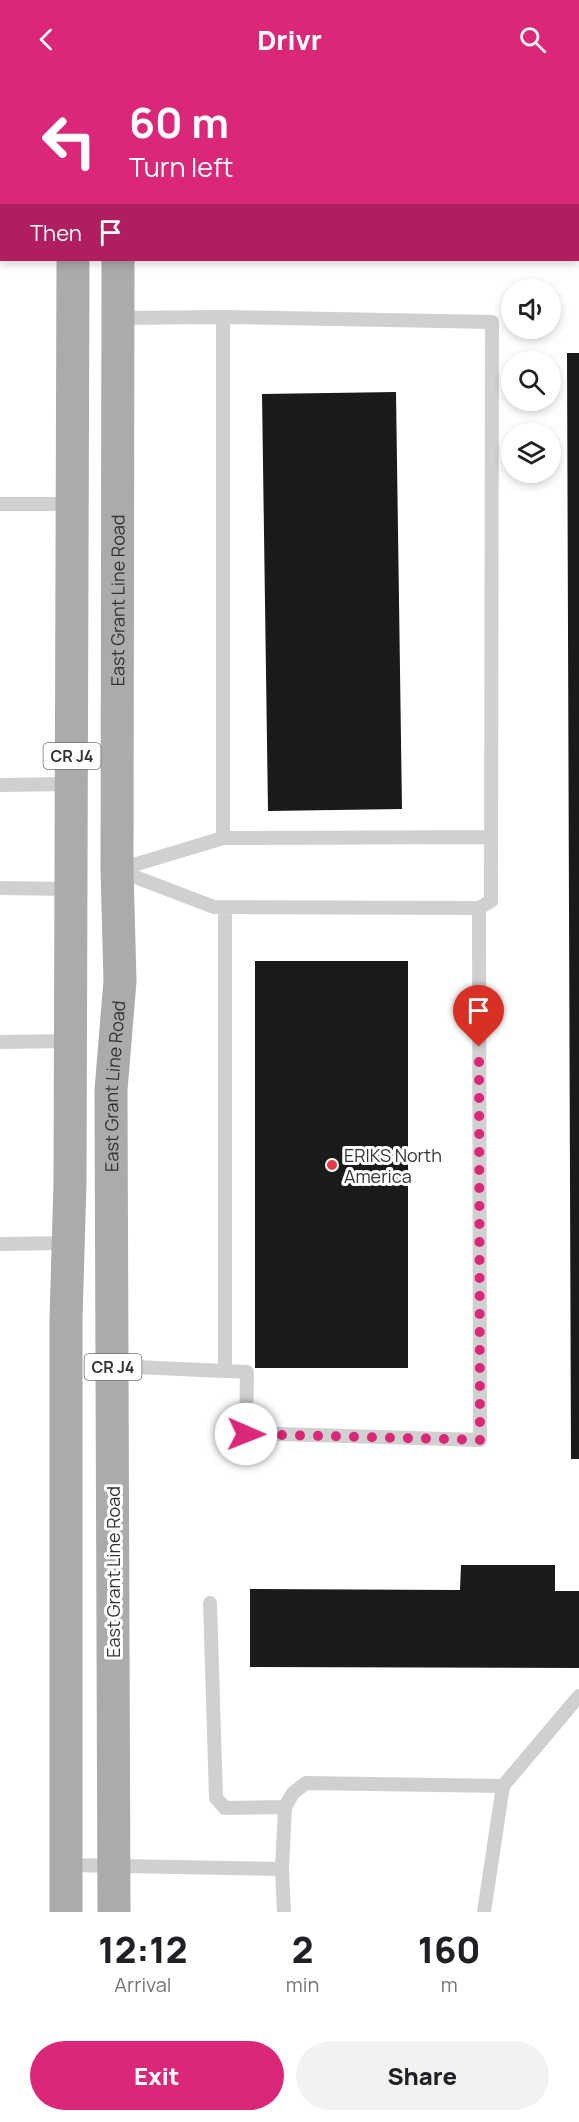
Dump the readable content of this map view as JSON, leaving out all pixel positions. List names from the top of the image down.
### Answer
{
  "streets": {
    "main road": ["East Grant Line Road", "CR J4"]
  },
  "places": ["ERIKS North America"],
  "page": {
    "header": "Drivr",
    "turn": ["60 m", "Turn left"],
    "then": "Then",
    "eta": [
      "12:12",
      "Arrival",
      "2",
      "min",
      "160",
      "m"
    ],
    "buttons": ["Exit", "Share"]
  }
}
